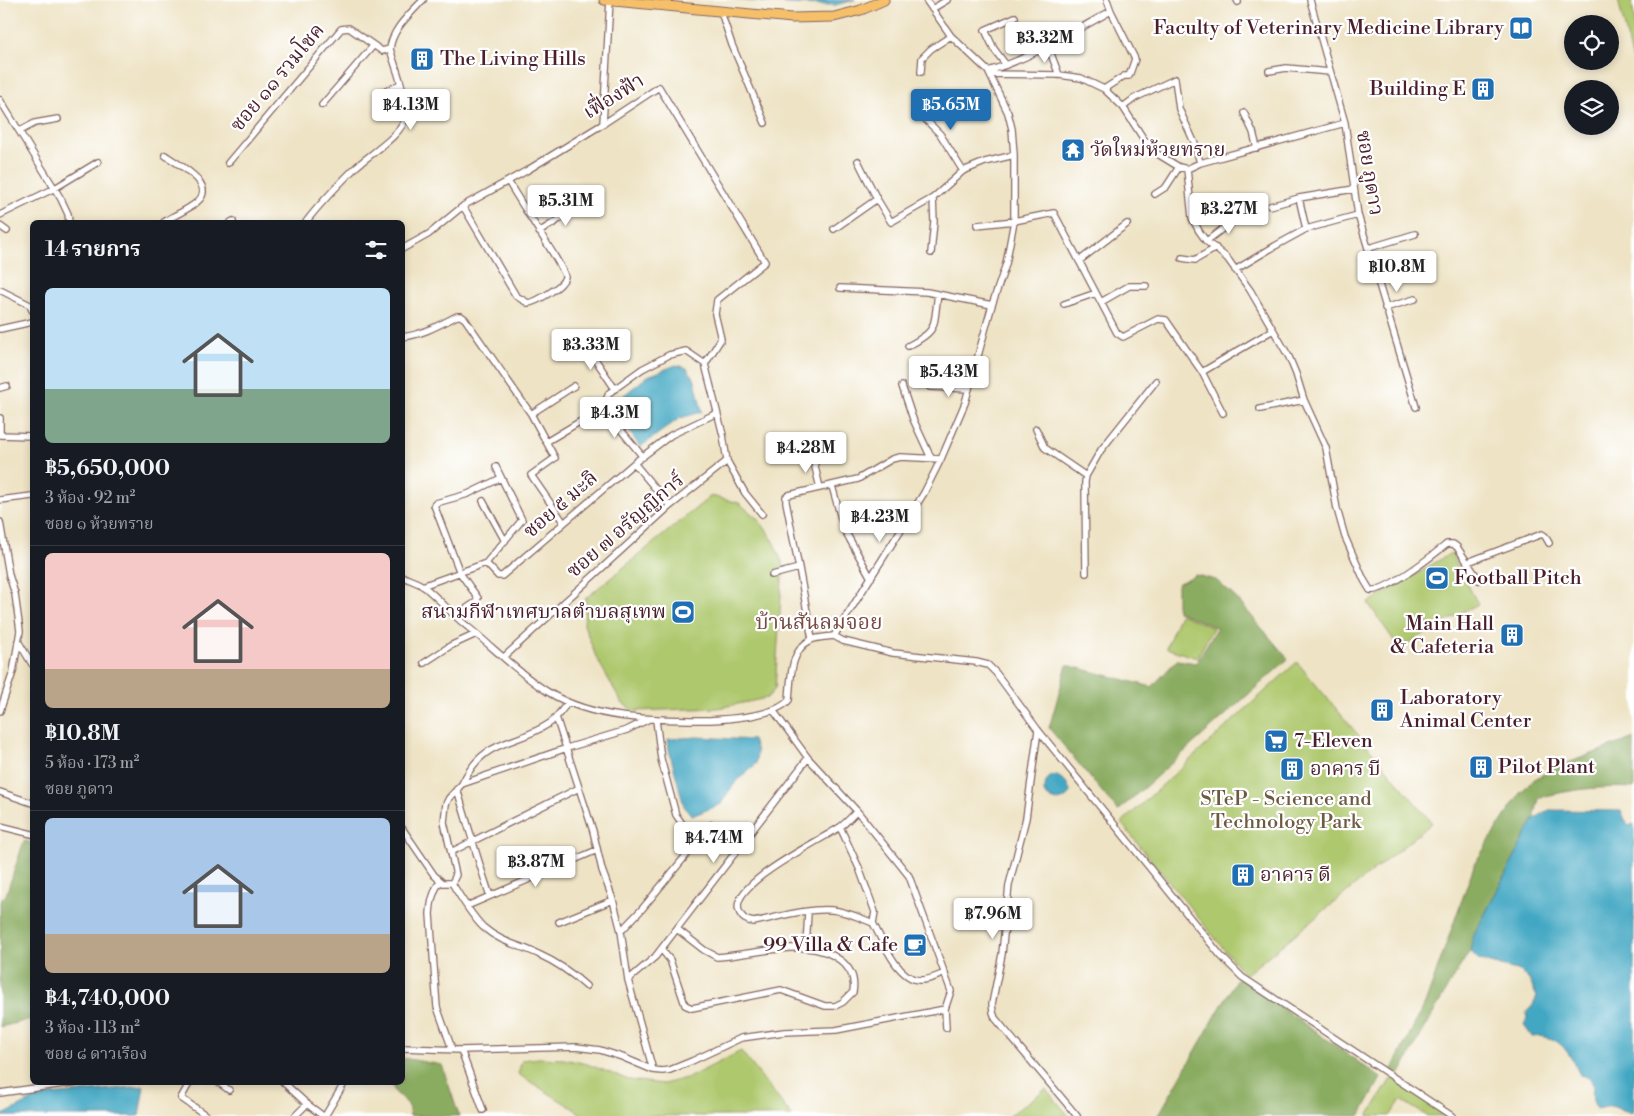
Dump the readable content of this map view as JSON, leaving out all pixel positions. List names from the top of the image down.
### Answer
{
  "streets": {
    "street": [
      "ซอย ๑๑ รวมโชค",
      "เฟื่องฟ้า",
      "ซอย ภูดาว",
      "ซอย ๕ มะลิ",
      "ซอย ๗ อรัญญิการ์"
    ]
  },
  "districts": ["บ้านสันลมจอย"],
  "parks": ["STeP - Science and Technology Park"],
  "places": {
    "library": ["Faculty of Veterinary Medicine Library"],
    "building": [
      "The Living Hills",
      "Building E",
      "Main Hall & Cafeteria",
      "Laboratory Animal Center",
      "Pilot Plant",
      "อาคาร บี",
      "อาคาร ดี"
    ],
    "temple": ["วัดใหม่ห้วยทราย"],
    "sports": ["Football Pitch", "สนามกีฬาเทศบาลตำบลสุเทพ"],
    "supermarket": ["7-Eleven"],
    "cafe": ["99 Villa & Cafe"]
  },
  "page": {
    "price": [
      "฿3.32M",
      "฿4.13M",
      "฿5.65M",
      "฿5.31M",
      "฿3.27M",
      "฿10.8M",
      "฿3.33M",
      "฿5.43M",
      "฿4.3M",
      "฿4.28M",
      "฿4.23M",
      "฿4.74M",
      "฿3.87M",
      "฿7.96M"
    ],
    "heading": "14 รายการ",
    "list": [
      {
        "name": "฿5,650,000",
        "note": "3 ห้อง · 92 m² · ซอย ๑ ห้วยทราย"
      },
      {
        "name": "฿10.8M",
        "note": "5 ห้อง · 173 m² · ซอย ภูดาว"
      },
      {
        "name": "฿4,740,000",
        "note": "3 ห้อง · 113 m² · ซอย ๘ ดาวเรือง"
      }
    ]
  }
}
